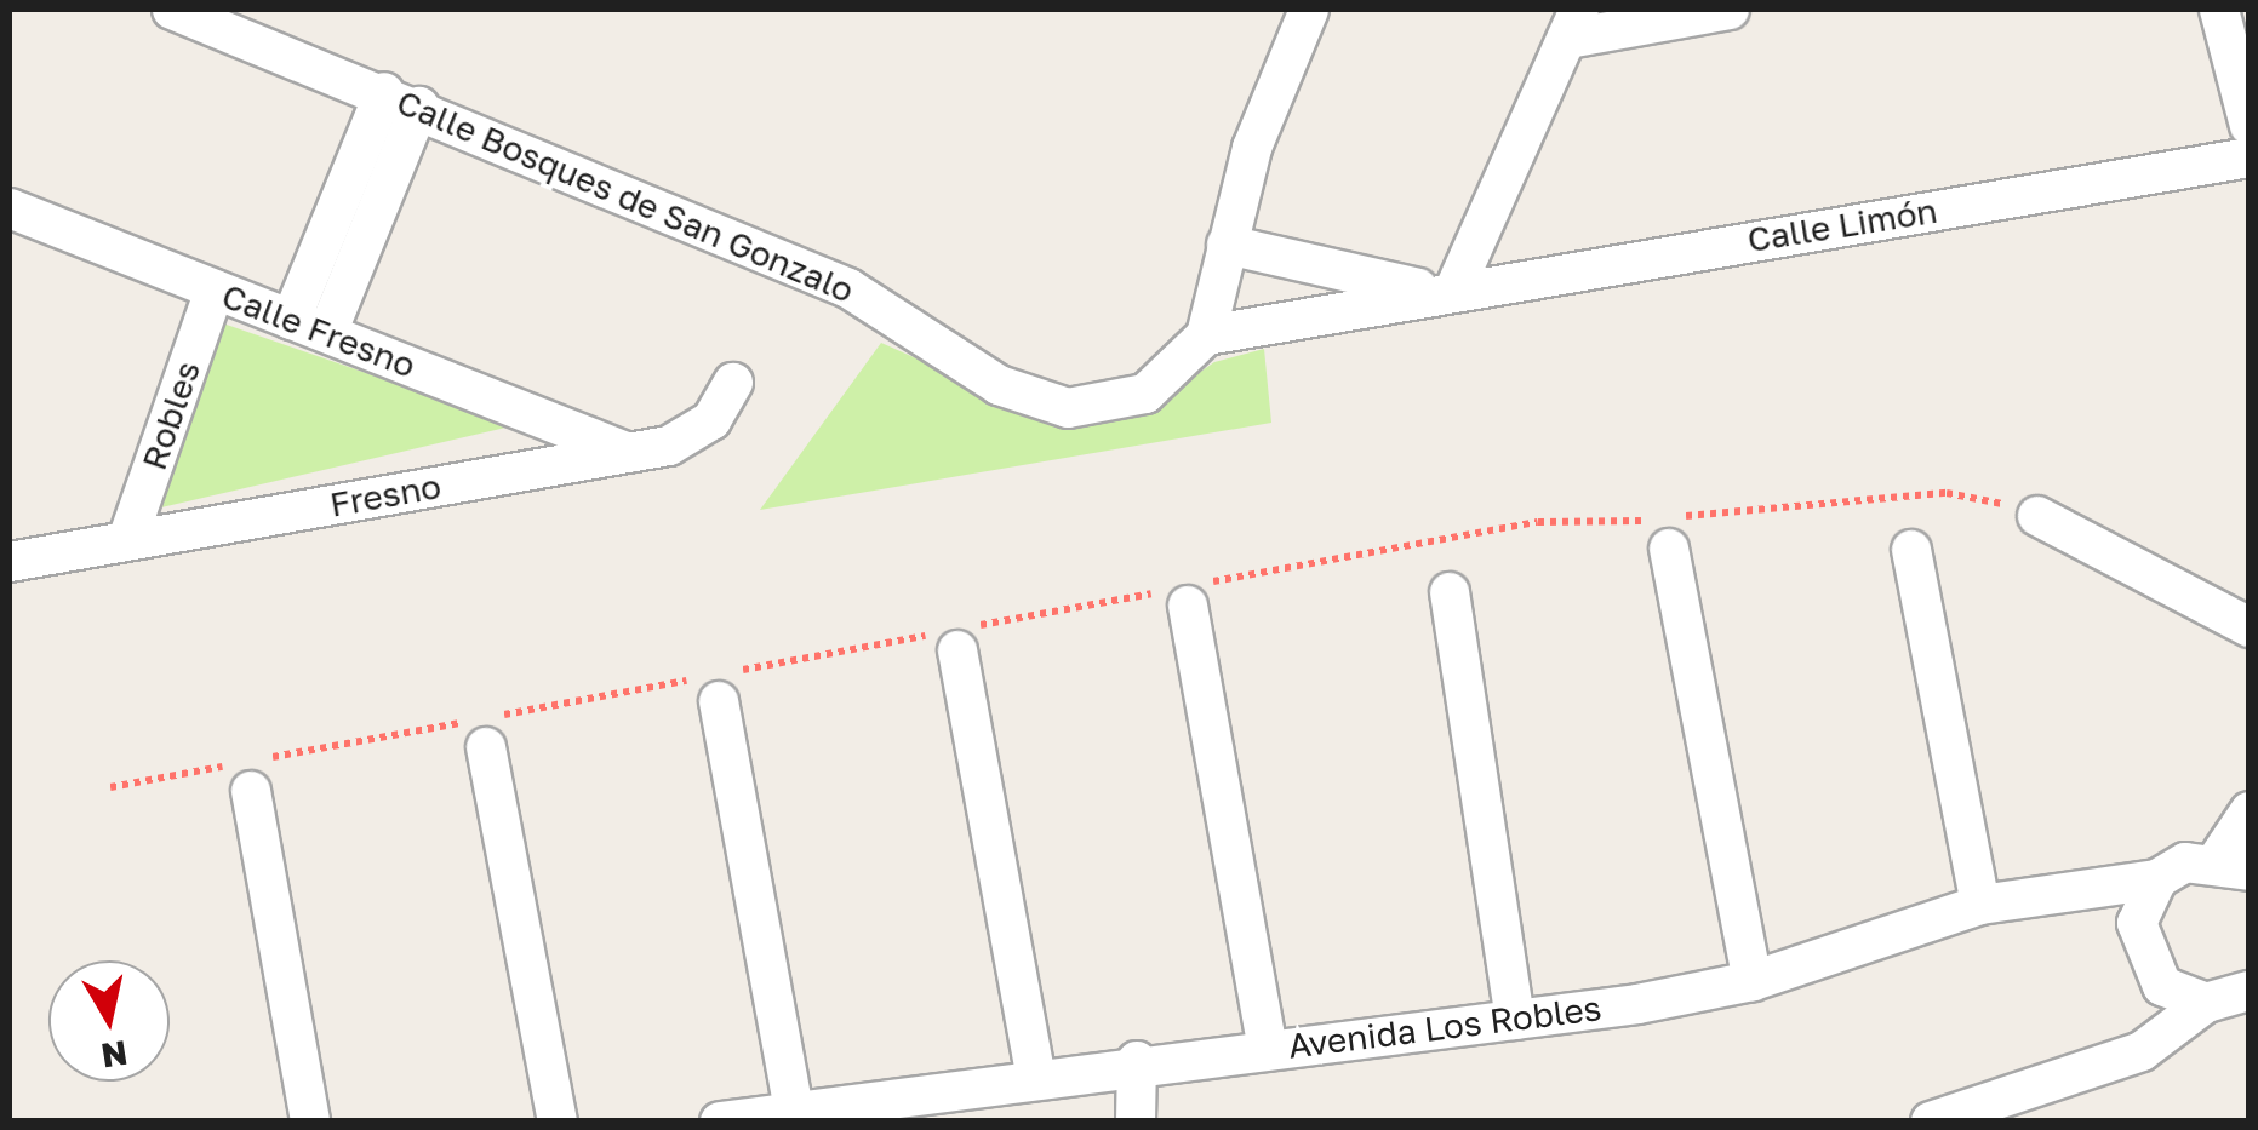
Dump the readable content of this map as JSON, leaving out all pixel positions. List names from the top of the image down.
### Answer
{
  "streets": {
    "street": [
      "Calle Bosques de San Gonzalo",
      "Calle Limón",
      "Calle Fresno",
      "Robles",
      "Fresno",
      "Avenida Los Robles"
    ]
  },
  "crossings": [
    ["Calle Bosques de San Gonzalo", "Calle Limón"],
    ["Calle Fresno", "Robles"],
    ["Calle Fresno", "Fresno"],
    ["Robles", "Fresno"]
  ],
  "north": "bottom"
}
